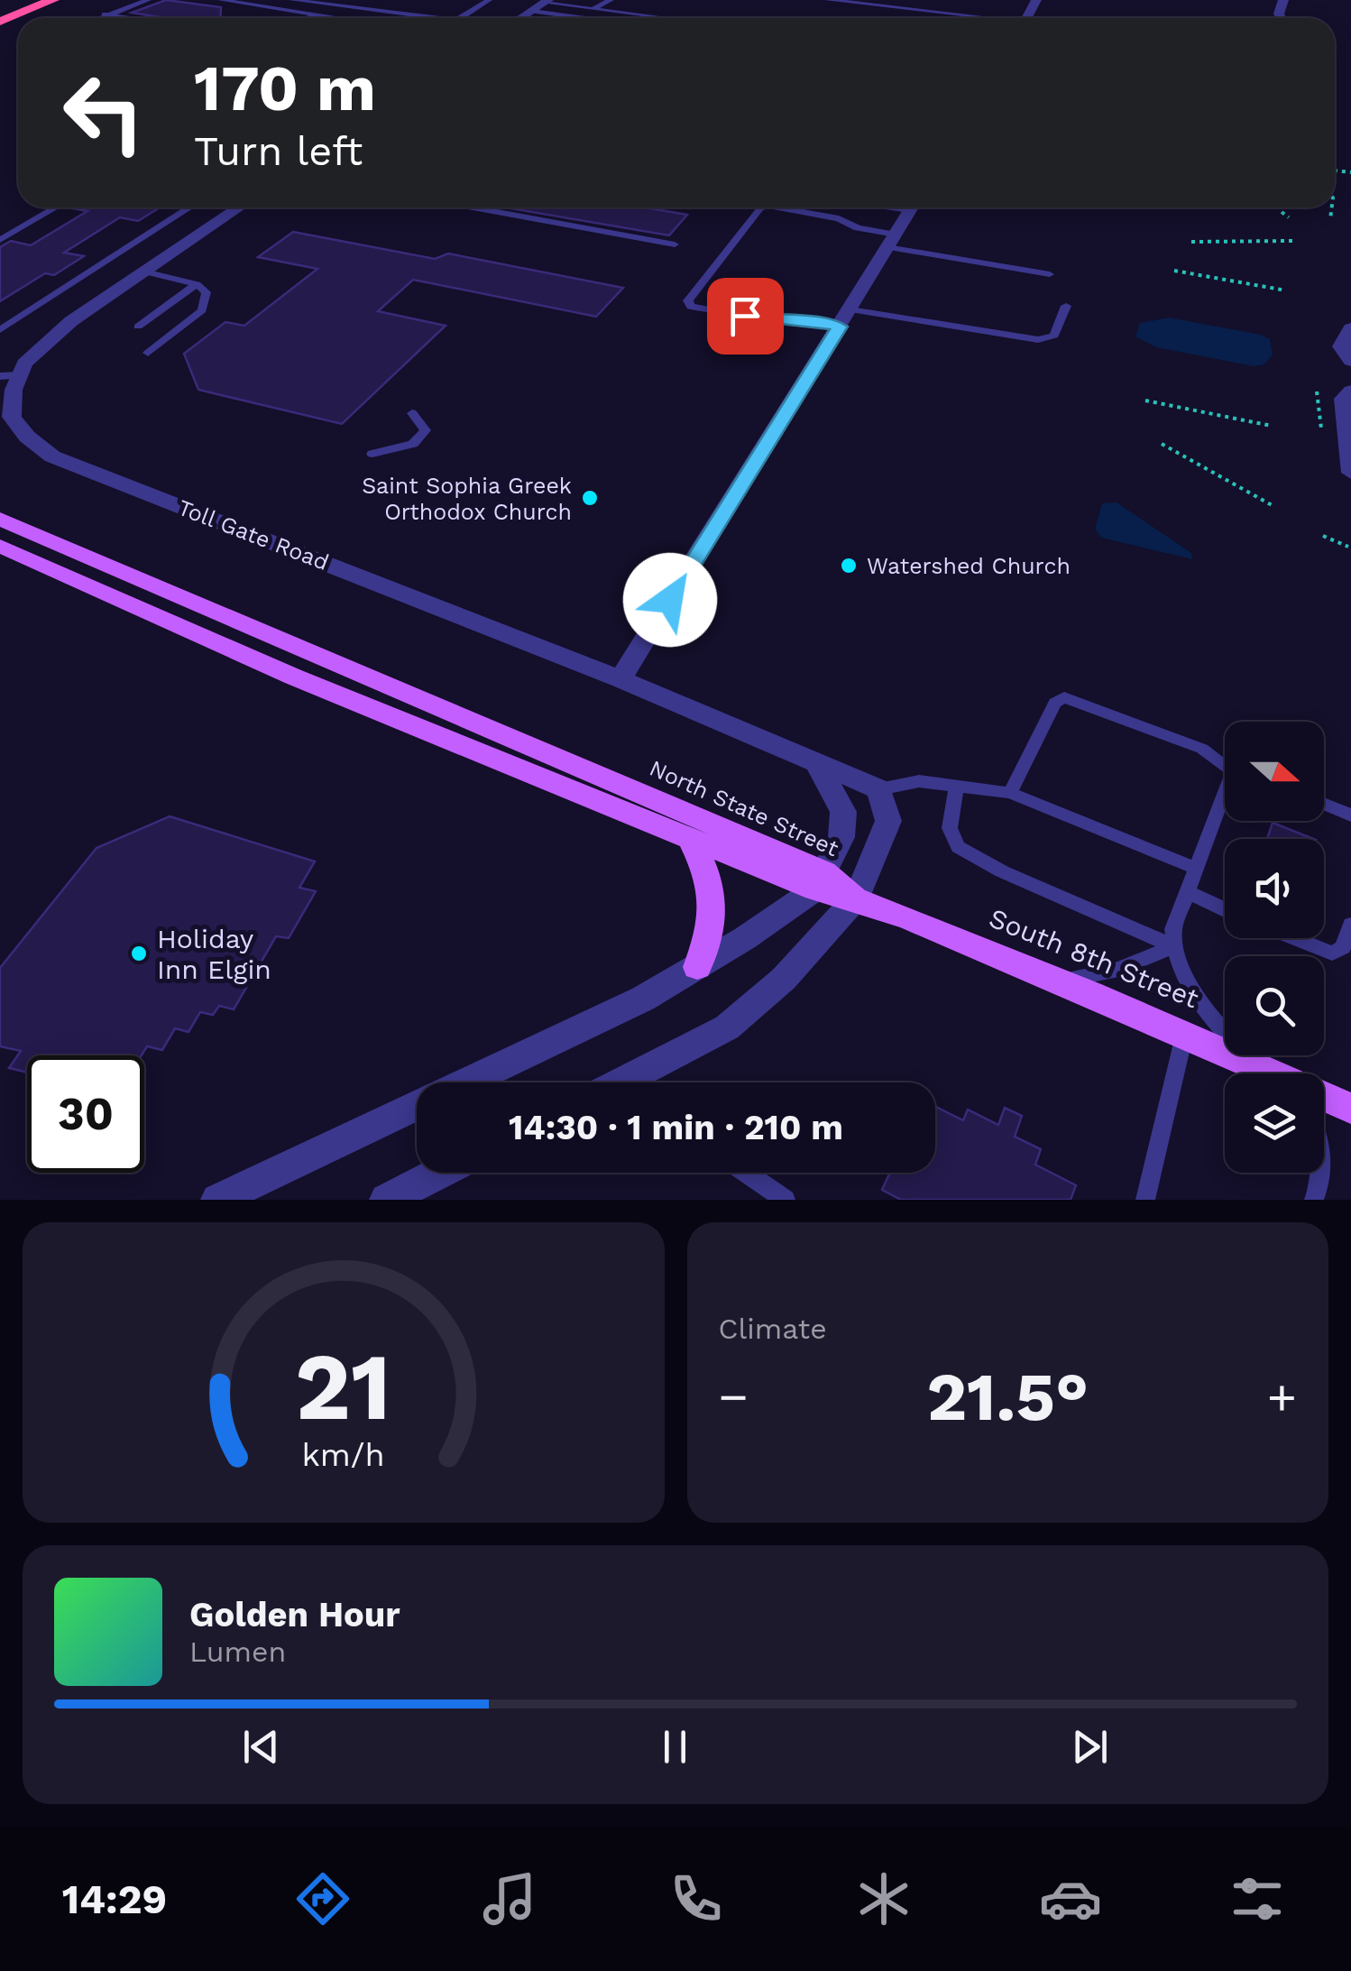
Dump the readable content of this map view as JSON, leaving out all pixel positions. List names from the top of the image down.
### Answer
{
  "streets": {
    "main road": ["North State Street", "South 8th Street"],
    "street": ["Toll Gate Road"]
  },
  "crossings": [
    ["North State Street", "South 8th Street"]
  ],
  "places": ["Saint Sophia Greek Orthodox Church", "Watershed Church", "Holiday Inn Elgin"],
  "north": "right",
  "page": {
    "turn": ["170 m", "Turn left"],
    "limit": "30",
    "trip": "14:30 · 1 min · 210 m",
    "tile": "Climate",
    "heat": ["−", "21.5°", "+"],
    "song": ["Golden Hour", "Lumen"],
    "tabs": "14:29",
    "gauge": ["21", "km/h"]
  }
}
